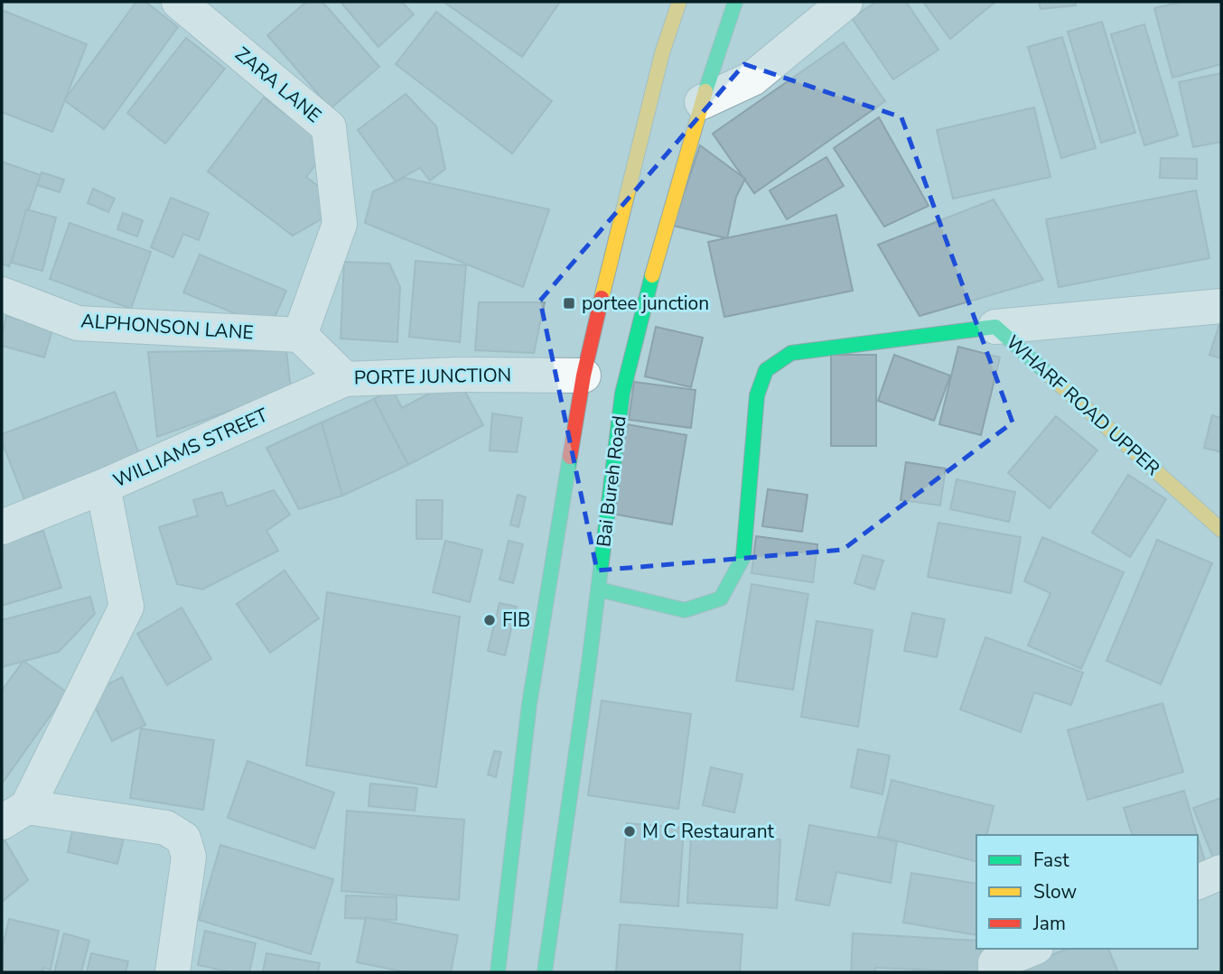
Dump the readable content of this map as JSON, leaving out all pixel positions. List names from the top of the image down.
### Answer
{
  "streets": {
    "main road": ["WHARF ROAD UPPER", "Bai Bureh Road"],
    "street": [
      "ZARA LANE",
      "ALPHONSON LANE",
      "PORTE JUNCTION",
      "WILLIAMS STREET"
    ]
  },
  "crossings": [
    ["ZARA LANE", "ALPHONSON LANE"],
    ["ZARA LANE", "PORTE JUNCTION"],
    ["ALPHONSON LANE", "PORTE JUNCTION"],
    ["PORTE JUNCTION", "WILLIAMS STREET"],
    ["WHARF ROAD UPPER", "Bai Bureh Road"]
  ],
  "places": {
    "transit": ["portee junction"],
    "other": ["FIB", "M C Restaurant"]
  },
  "legend": ["Fast", "Slow", "Jam"]
}
